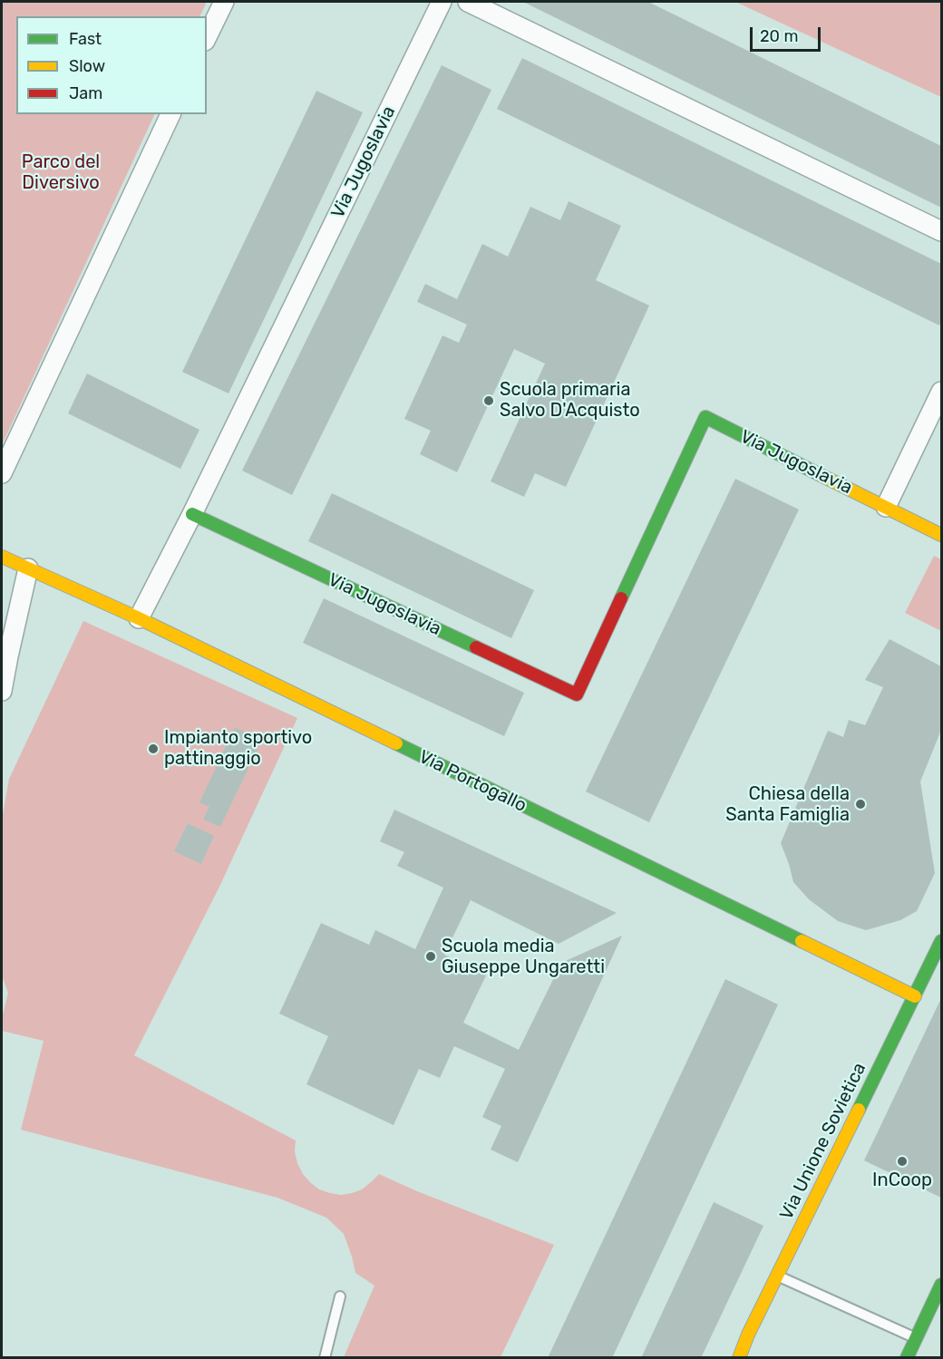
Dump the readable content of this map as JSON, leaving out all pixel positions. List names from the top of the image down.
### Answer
{
  "streets": {
    "street": ["Via Jugoslavia", "Via Portogallo", "Via Unione Sovietica"]
  },
  "crossings": [
    ["Via Portogallo", "Via Unione Sovietica"]
  ],
  "parks": ["Parco del Diversivo"],
  "places": [
    "Scuola primaria Salvo D'Acquisto",
    "Impianto sportivo pattinaggio",
    "Chiesa della Santa Famiglia",
    "Scuola media Giuseppe Ungaretti",
    "InCoop"
  ],
  "legend": ["Fast", "Slow", "Jam"],
  "scale_bar": "20 m"
}
